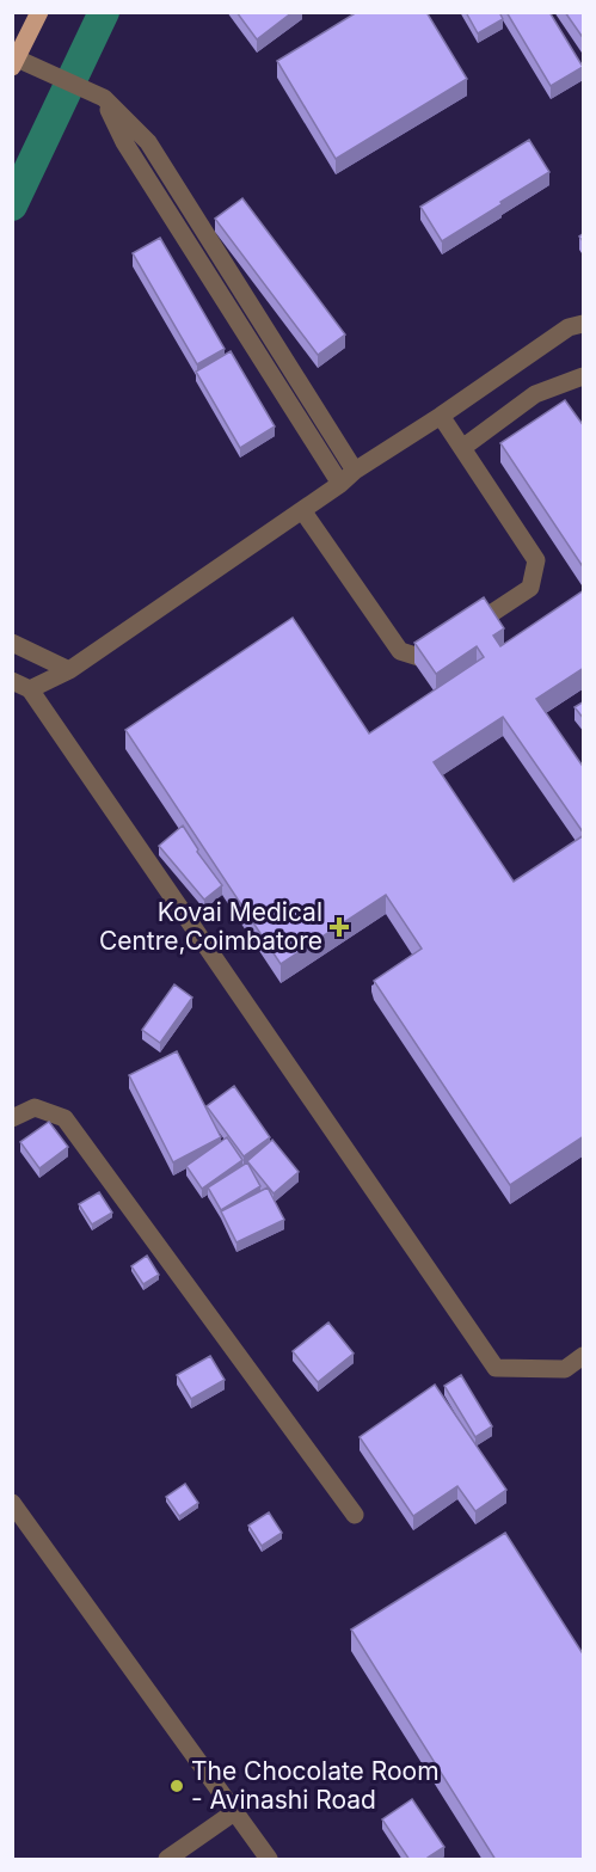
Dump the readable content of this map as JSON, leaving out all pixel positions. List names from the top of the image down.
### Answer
{
  "places": {
    "health": ["Kovai Medical Centre,Coimbatore"],
    "other": ["The Chocolate Room - Avinashi Road"]
  }
}
